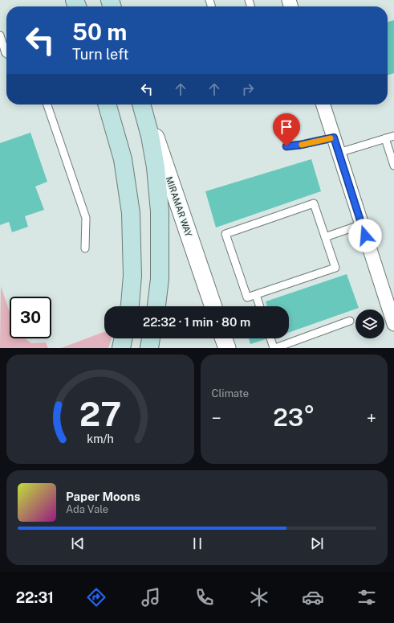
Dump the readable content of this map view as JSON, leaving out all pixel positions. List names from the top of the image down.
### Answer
{
  "streets": {
    "main road": ["MIRAMAR WAY"]
  },
  "page": {
    "turn": ["50 m", "Turn left"],
    "limit": "30",
    "trip": "22:32 · 1 min · 80 m",
    "tile": "Climate",
    "heat": ["−", "23°", "+"],
    "song": ["Paper Moons", "Ada Vale"],
    "tabs": "22:31",
    "gauge": ["27", "km/h"]
  }
}
